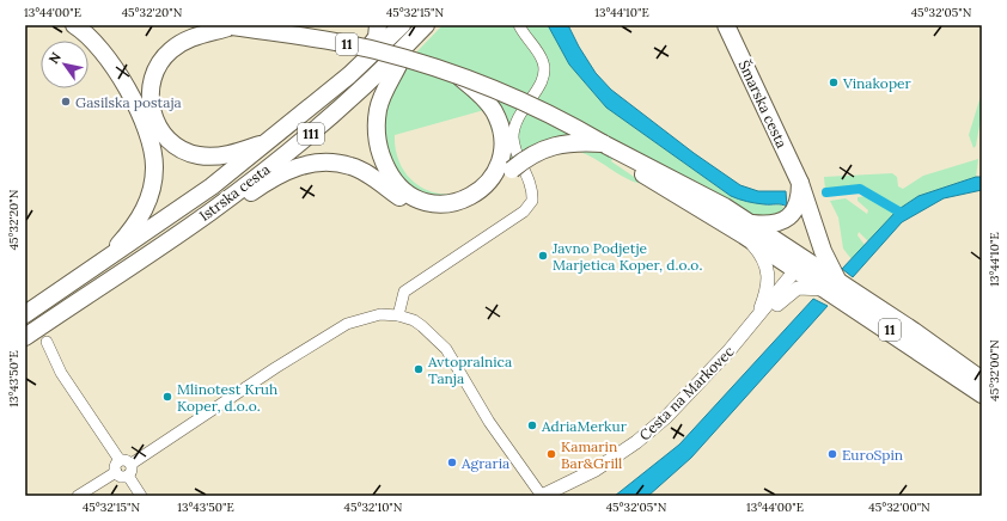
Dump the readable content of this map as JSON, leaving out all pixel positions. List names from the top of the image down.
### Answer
{
  "streets": {
    "main road": [
      "11",
      "Šmarska cesta",
      "111",
      "Istrska cesta"
    ],
    "street": ["Cesta na Markovec"]
  },
  "crossings": [
    ["11", "Šmarska cesta"],
    ["11", "Cesta na Markovec"]
  ],
  "places": [
    "Vinakoper",
    "Gasilska postaja",
    "Javno Podjetje Marjetica Koper, d.o.o.",
    "Avtopralnica Tanja",
    "Mlinotest Kruh Koper, d.o.o.",
    "AdriaMerkur",
    "Kamarin Bar&Grill",
    "EuroSpin",
    "Agraria"
  ],
  "north": "top left",
  "coordinates": [
    "13°44'00\"E",
    "45°32'20\"N",
    "45°32'15\"N",
    "13°44'10\"E",
    "45°32'05\"N",
    "45°32'00\"N",
    "13°43'50\"E",
    "45°32'10\"N"
  ]
}
